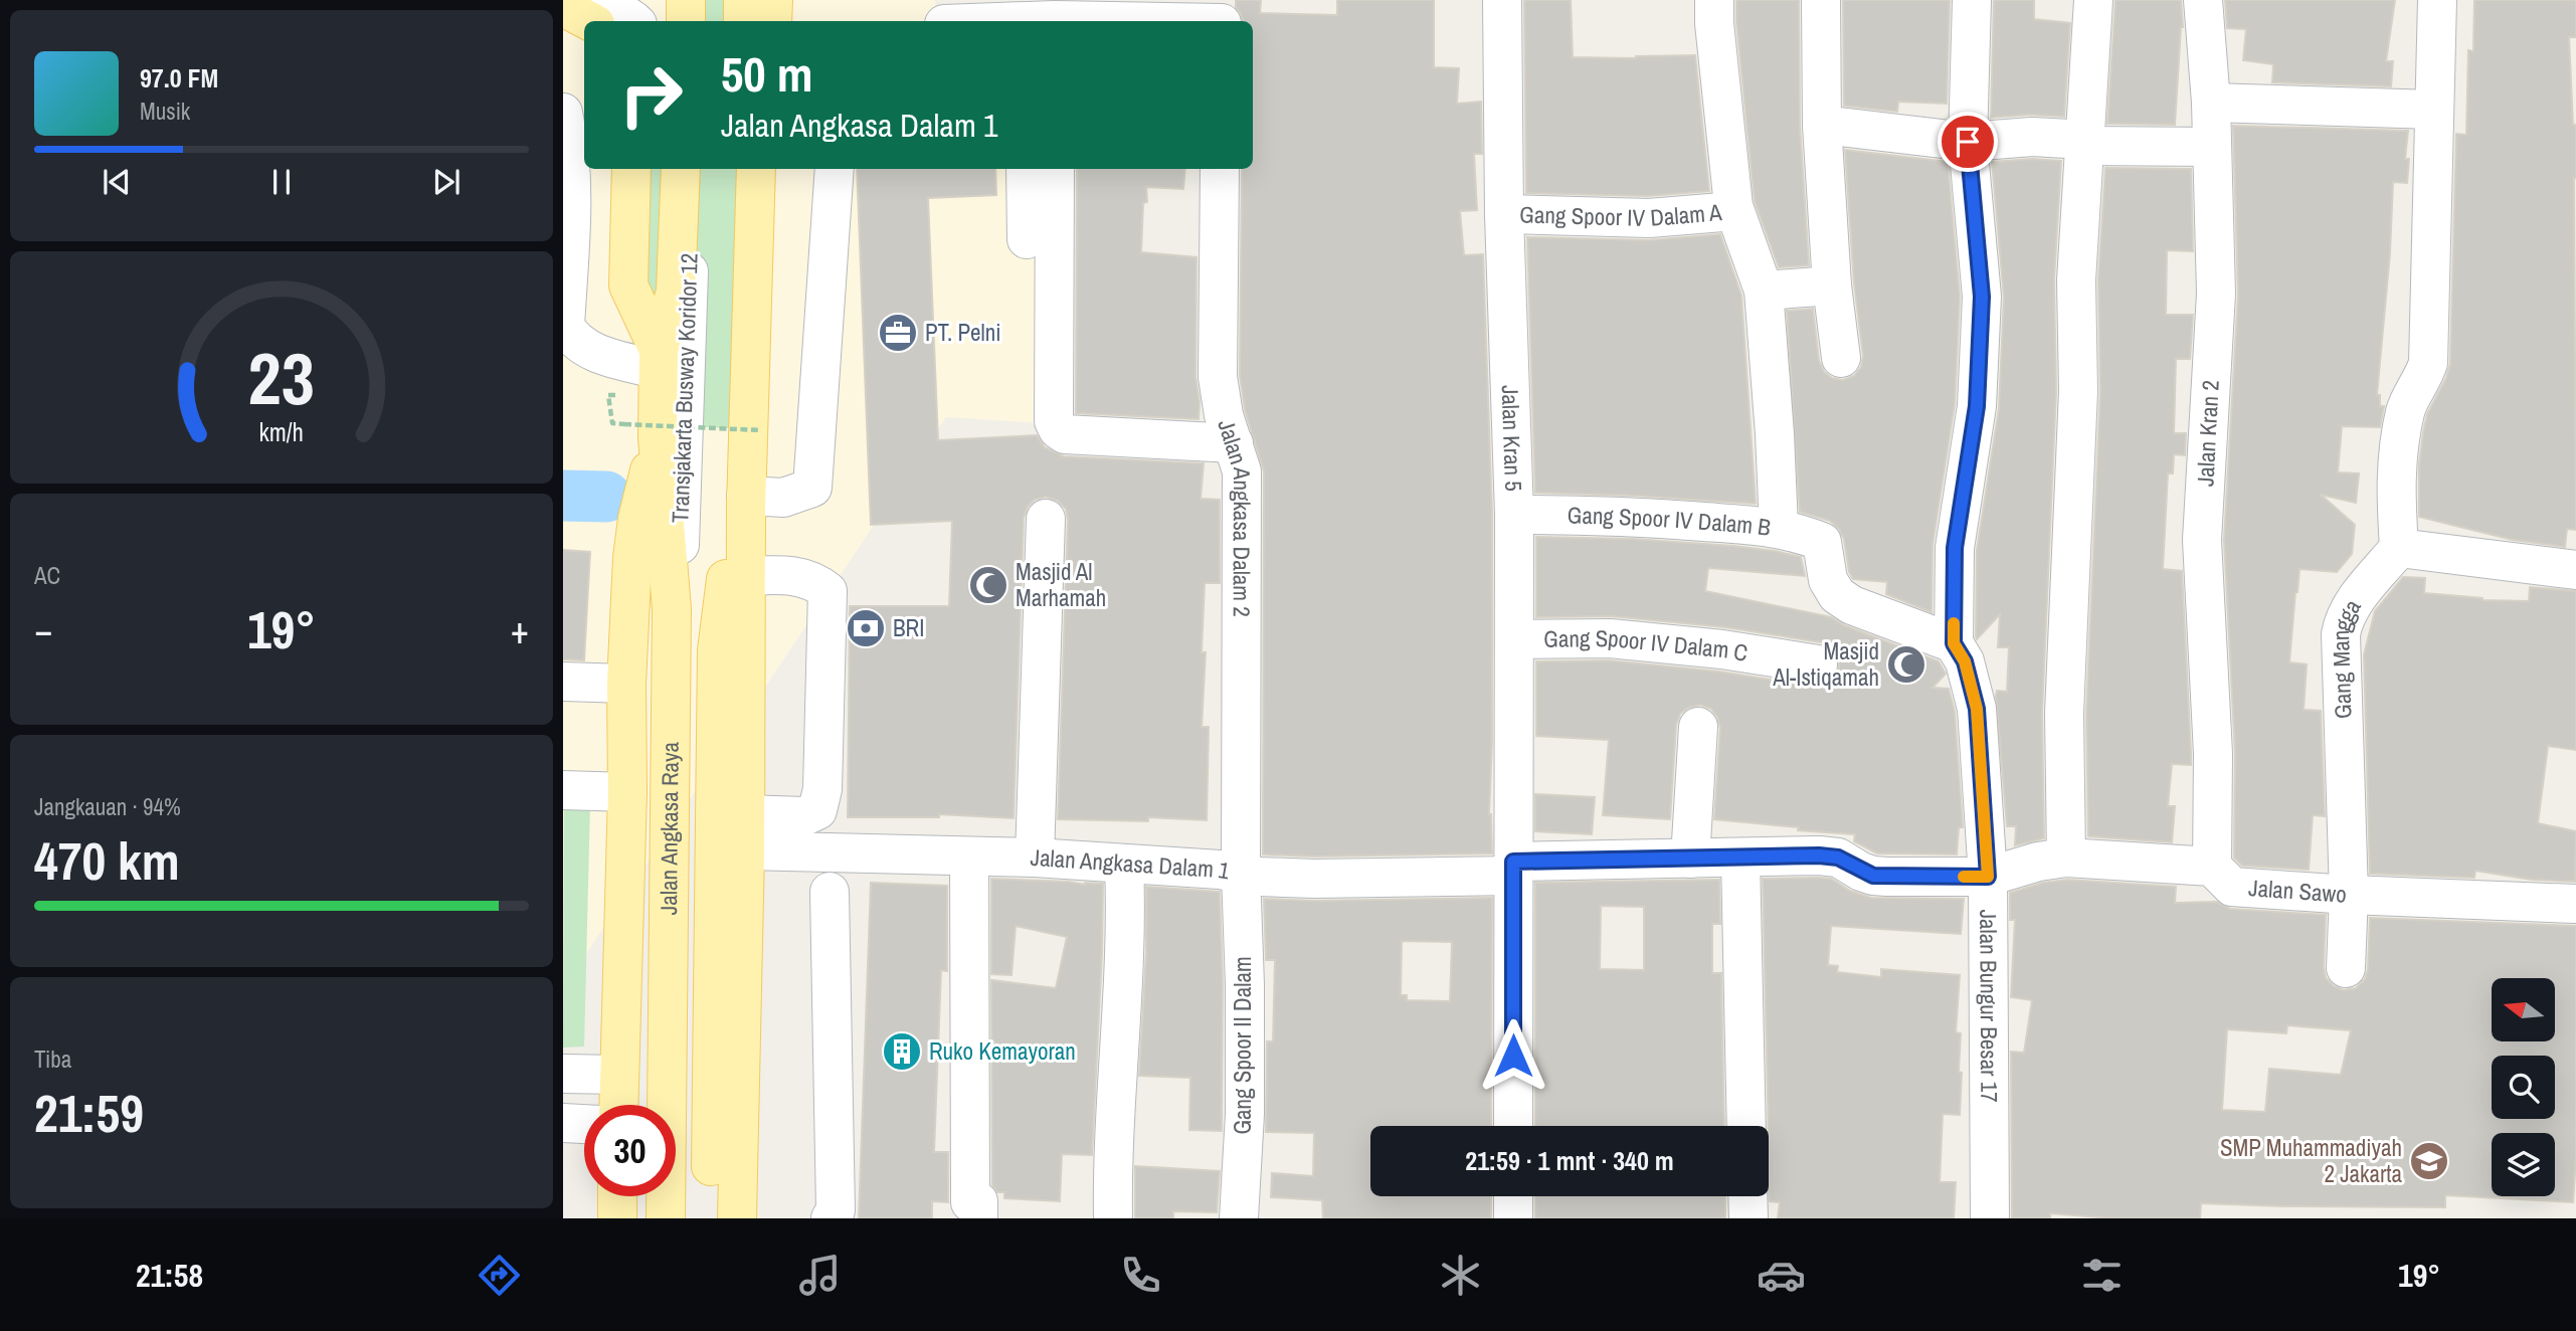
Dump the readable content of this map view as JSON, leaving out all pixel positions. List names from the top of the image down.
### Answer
{
  "streets": {
    "main road": ["Jalan Angkasa Raya"],
    "street": [
      "Gang Spoor IV Dalam A",
      "Transjakarta Busway Koridor 12",
      "Jalan Kran 2",
      "Jalan Kran 5",
      "Jalan Angkasa Dalam 2",
      "Gang Spoor IV Dalam B",
      "Gang Spoor IV Dalam C",
      "Gang Mangga",
      "Jalan Angkasa Dalam 1",
      "Jalan Sawo",
      "Jalan Bungur Besar 17",
      "Gang Spoor II Dalam"
    ]
  },
  "crossings": [
    ["Gang Spoor IV Dalam A", "Jalan Kran 5"],
    ["Transjakarta Busway Koridor 12", "Jalan Angkasa Raya"],
    ["Jalan Kran 2", "Jalan Sawo"],
    ["Jalan Kran 5", "Gang Spoor IV Dalam B"],
    ["Jalan Kran 5", "Gang Spoor IV Dalam C"],
    ["Jalan Kran 5", "Jalan Angkasa Dalam 1"],
    ["Jalan Angkasa Dalam 2", "Jalan Angkasa Dalam 1"],
    ["Jalan Angkasa Dalam 2", "Gang Spoor II Dalam"],
    ["Gang Spoor IV Dalam B", "Jalan Bungur Besar 17"],
    ["Gang Mangga", "Jalan Sawo"],
    ["Jalan Angkasa Raya", "Jalan Angkasa Dalam 1"],
    ["Jalan Angkasa Dalam 1", "Jalan Bungur Besar 17"],
    ["Jalan Angkasa Dalam 1", "Gang Spoor II Dalam"]
  ],
  "places": {
    "office": ["PT. Pelni"],
    "mosque": ["Masjid Al Marhamah", "Masjid Al-Istiqamah"],
    "bank": ["BRI"],
    "building": ["Ruko Kemayoran"],
    "school or university": ["SMP Muhammadiyah 2 Jakarta"]
  },
  "north": "left",
  "page": {
    "turn": ["50 m", "Jalan Angkasa Dalam 1"],
    "song": ["97.0 FM", "Musik"],
    "tile": [
      "AC",
      ["Jangkauan · 94%", "470 km"],
      ["Tiba", "21:59"]
    ],
    "heat": ["−", "19°", "+"],
    "limit": "30",
    "trip": "21:59 · 1 mnt · 340 m",
    "tabs": ["21:58", "19°"],
    "gauge": ["23", "km/h"]
  }
}
